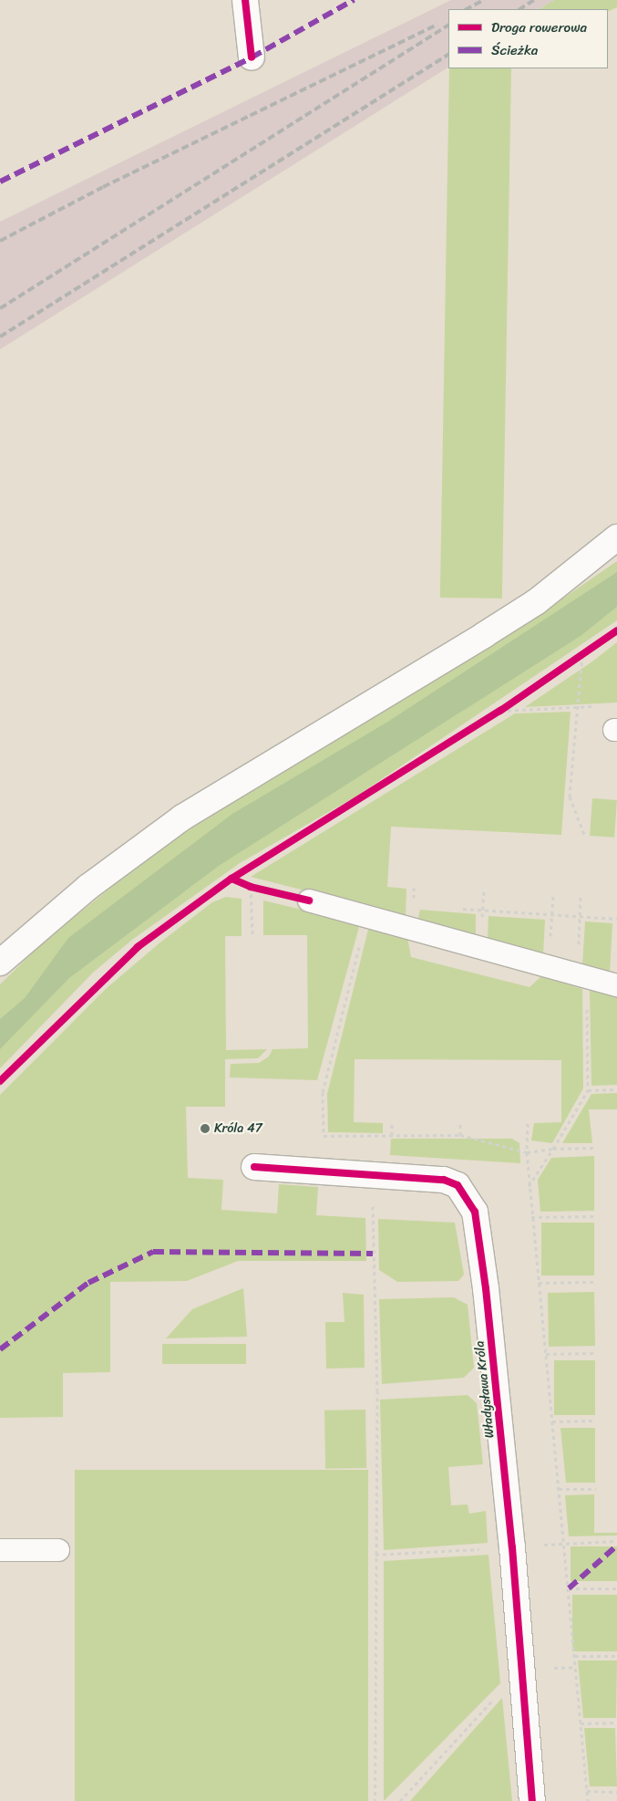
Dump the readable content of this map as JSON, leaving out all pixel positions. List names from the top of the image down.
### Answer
{
  "streets": {
    "street": ["Władysława Króla"]
  },
  "places": ["Króla 47"],
  "legend": ["Droga rowerowa", "Ścieżka"]
}
